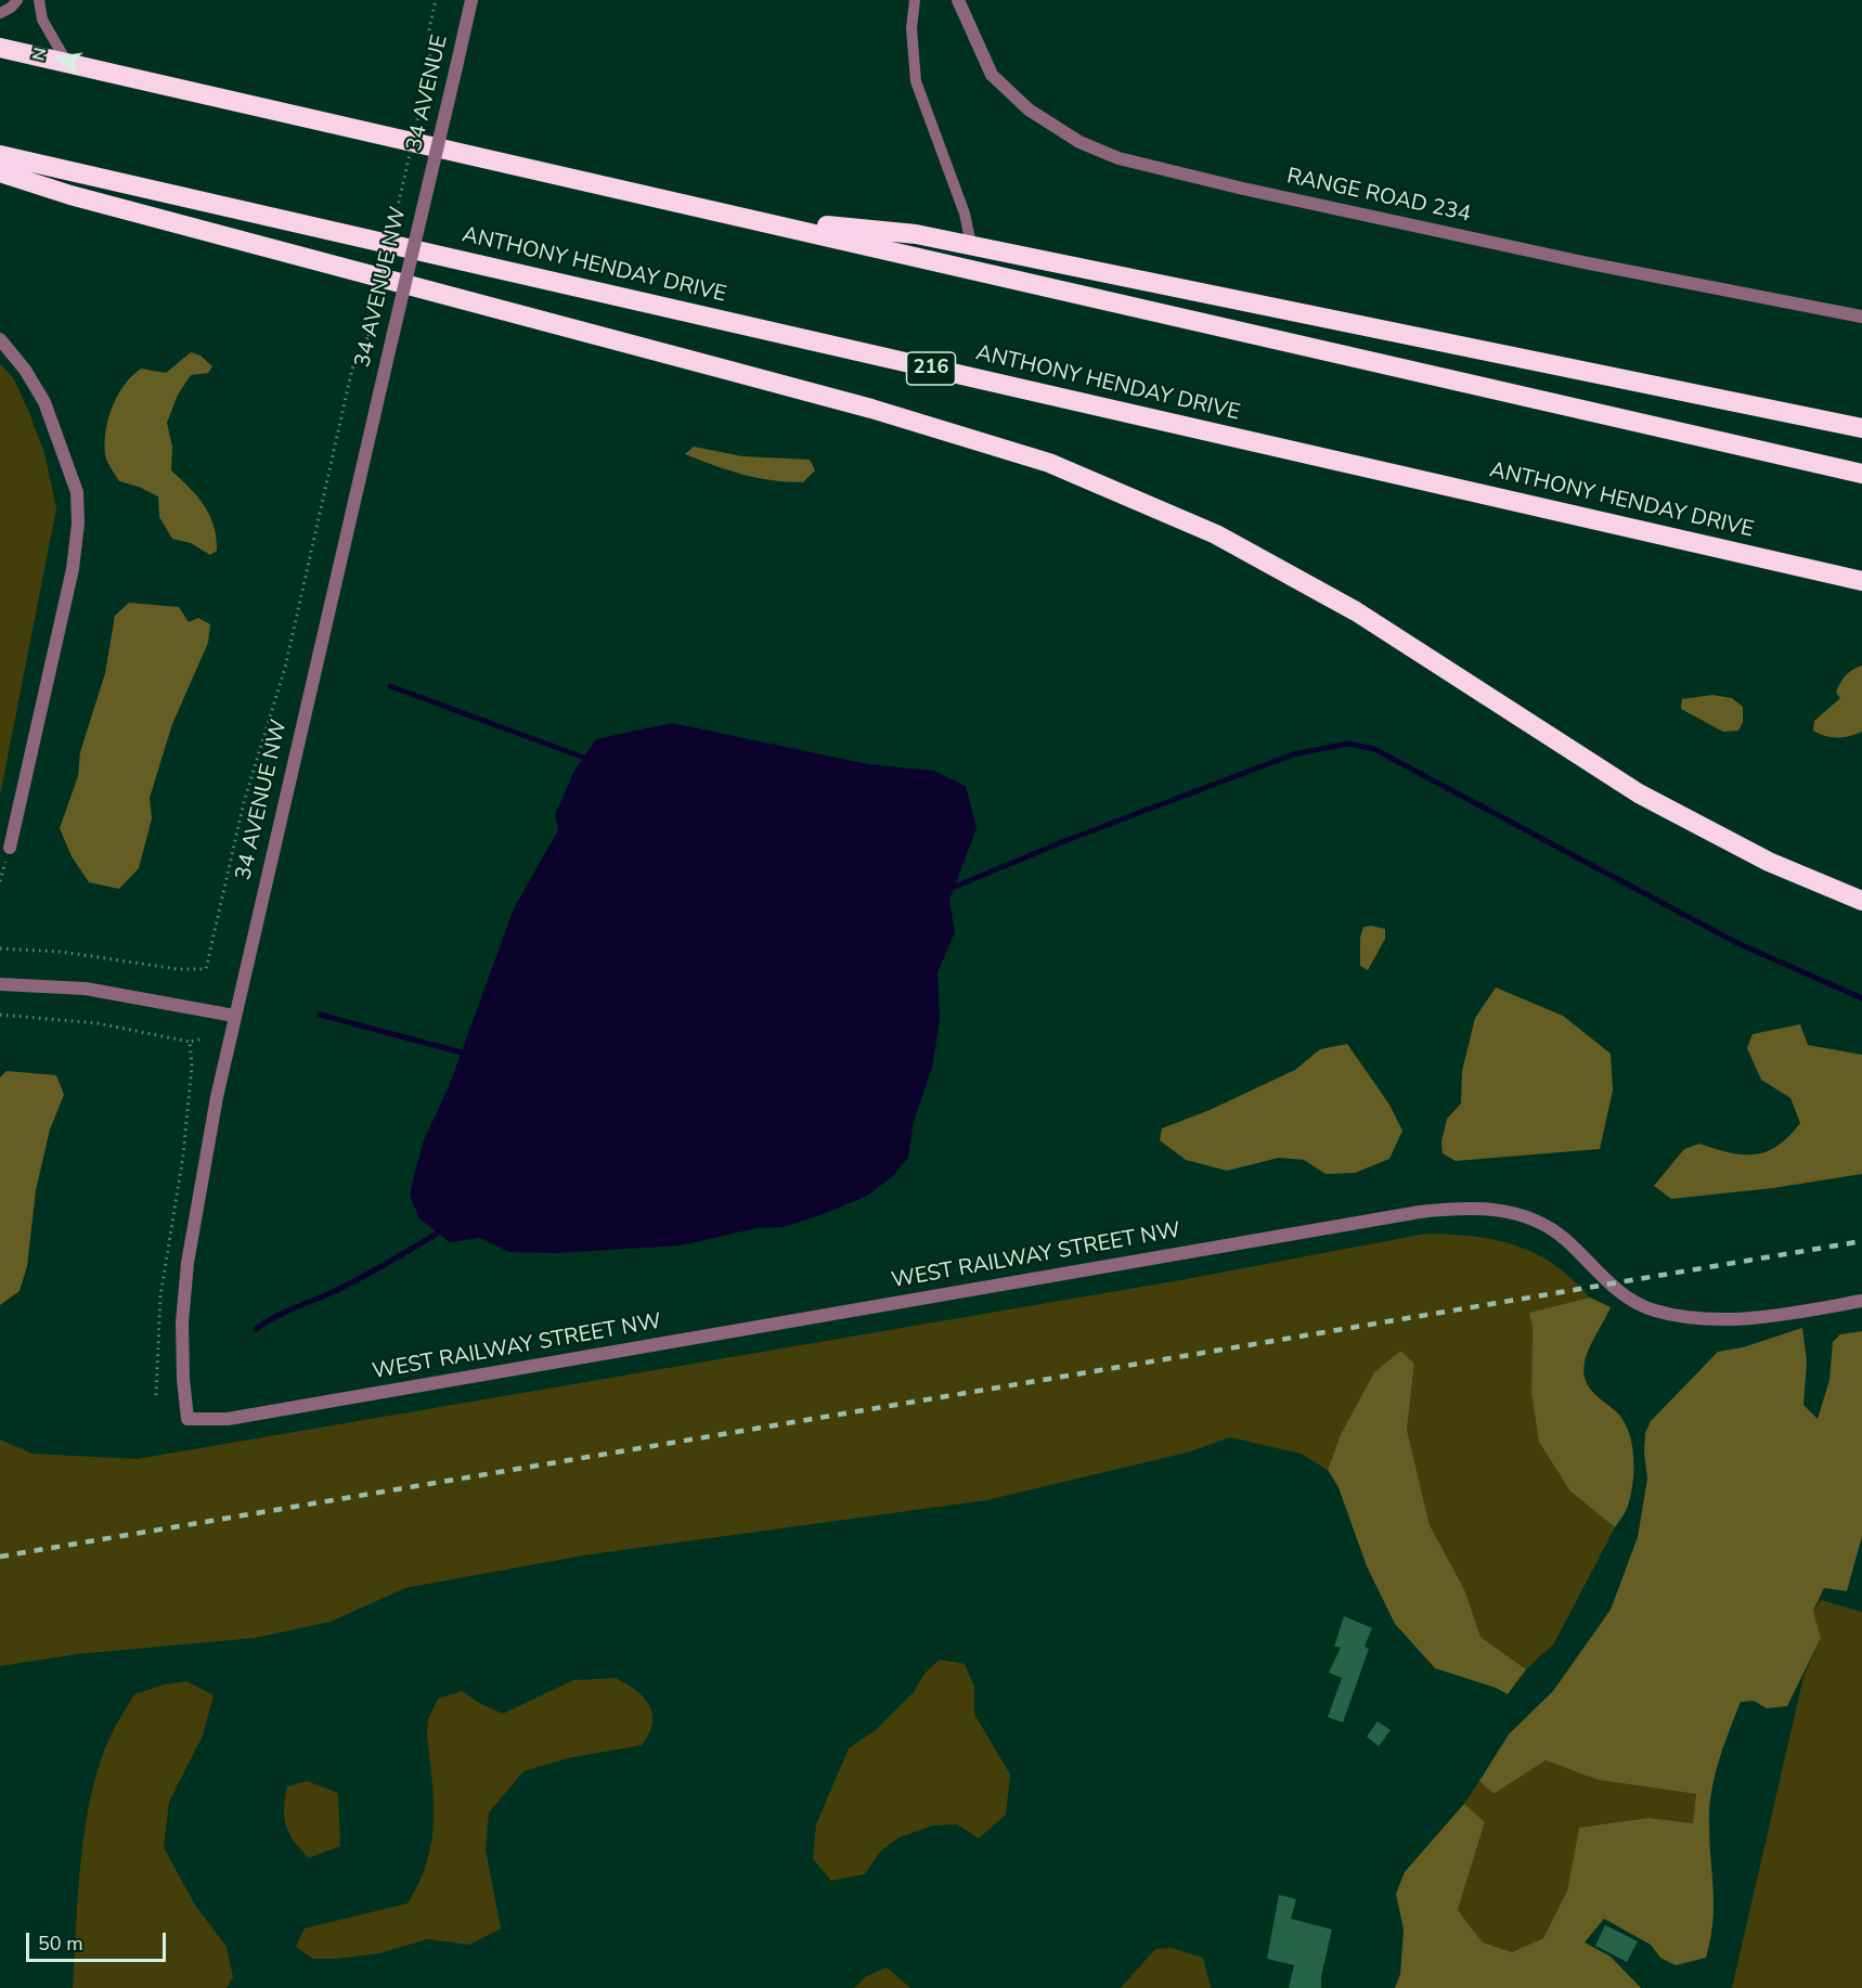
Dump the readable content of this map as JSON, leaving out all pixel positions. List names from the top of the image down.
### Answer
{
  "streets": {
    "highway": ["ANTHONY HENDAY DRIVE", "216"],
    "street": [
      "34 AVENUE",
      "RANGE ROAD 234",
      "34 AVENUE NW",
      "WEST RAILWAY STREET NW"
    ]
  },
  "crossings": [
    ["34 AVENUE", "34 AVENUE NW"],
    ["34 AVENUE NW", "WEST RAILWAY STREET NW"]
  ],
  "scale_bar": "50 m",
  "north": "left"
}
